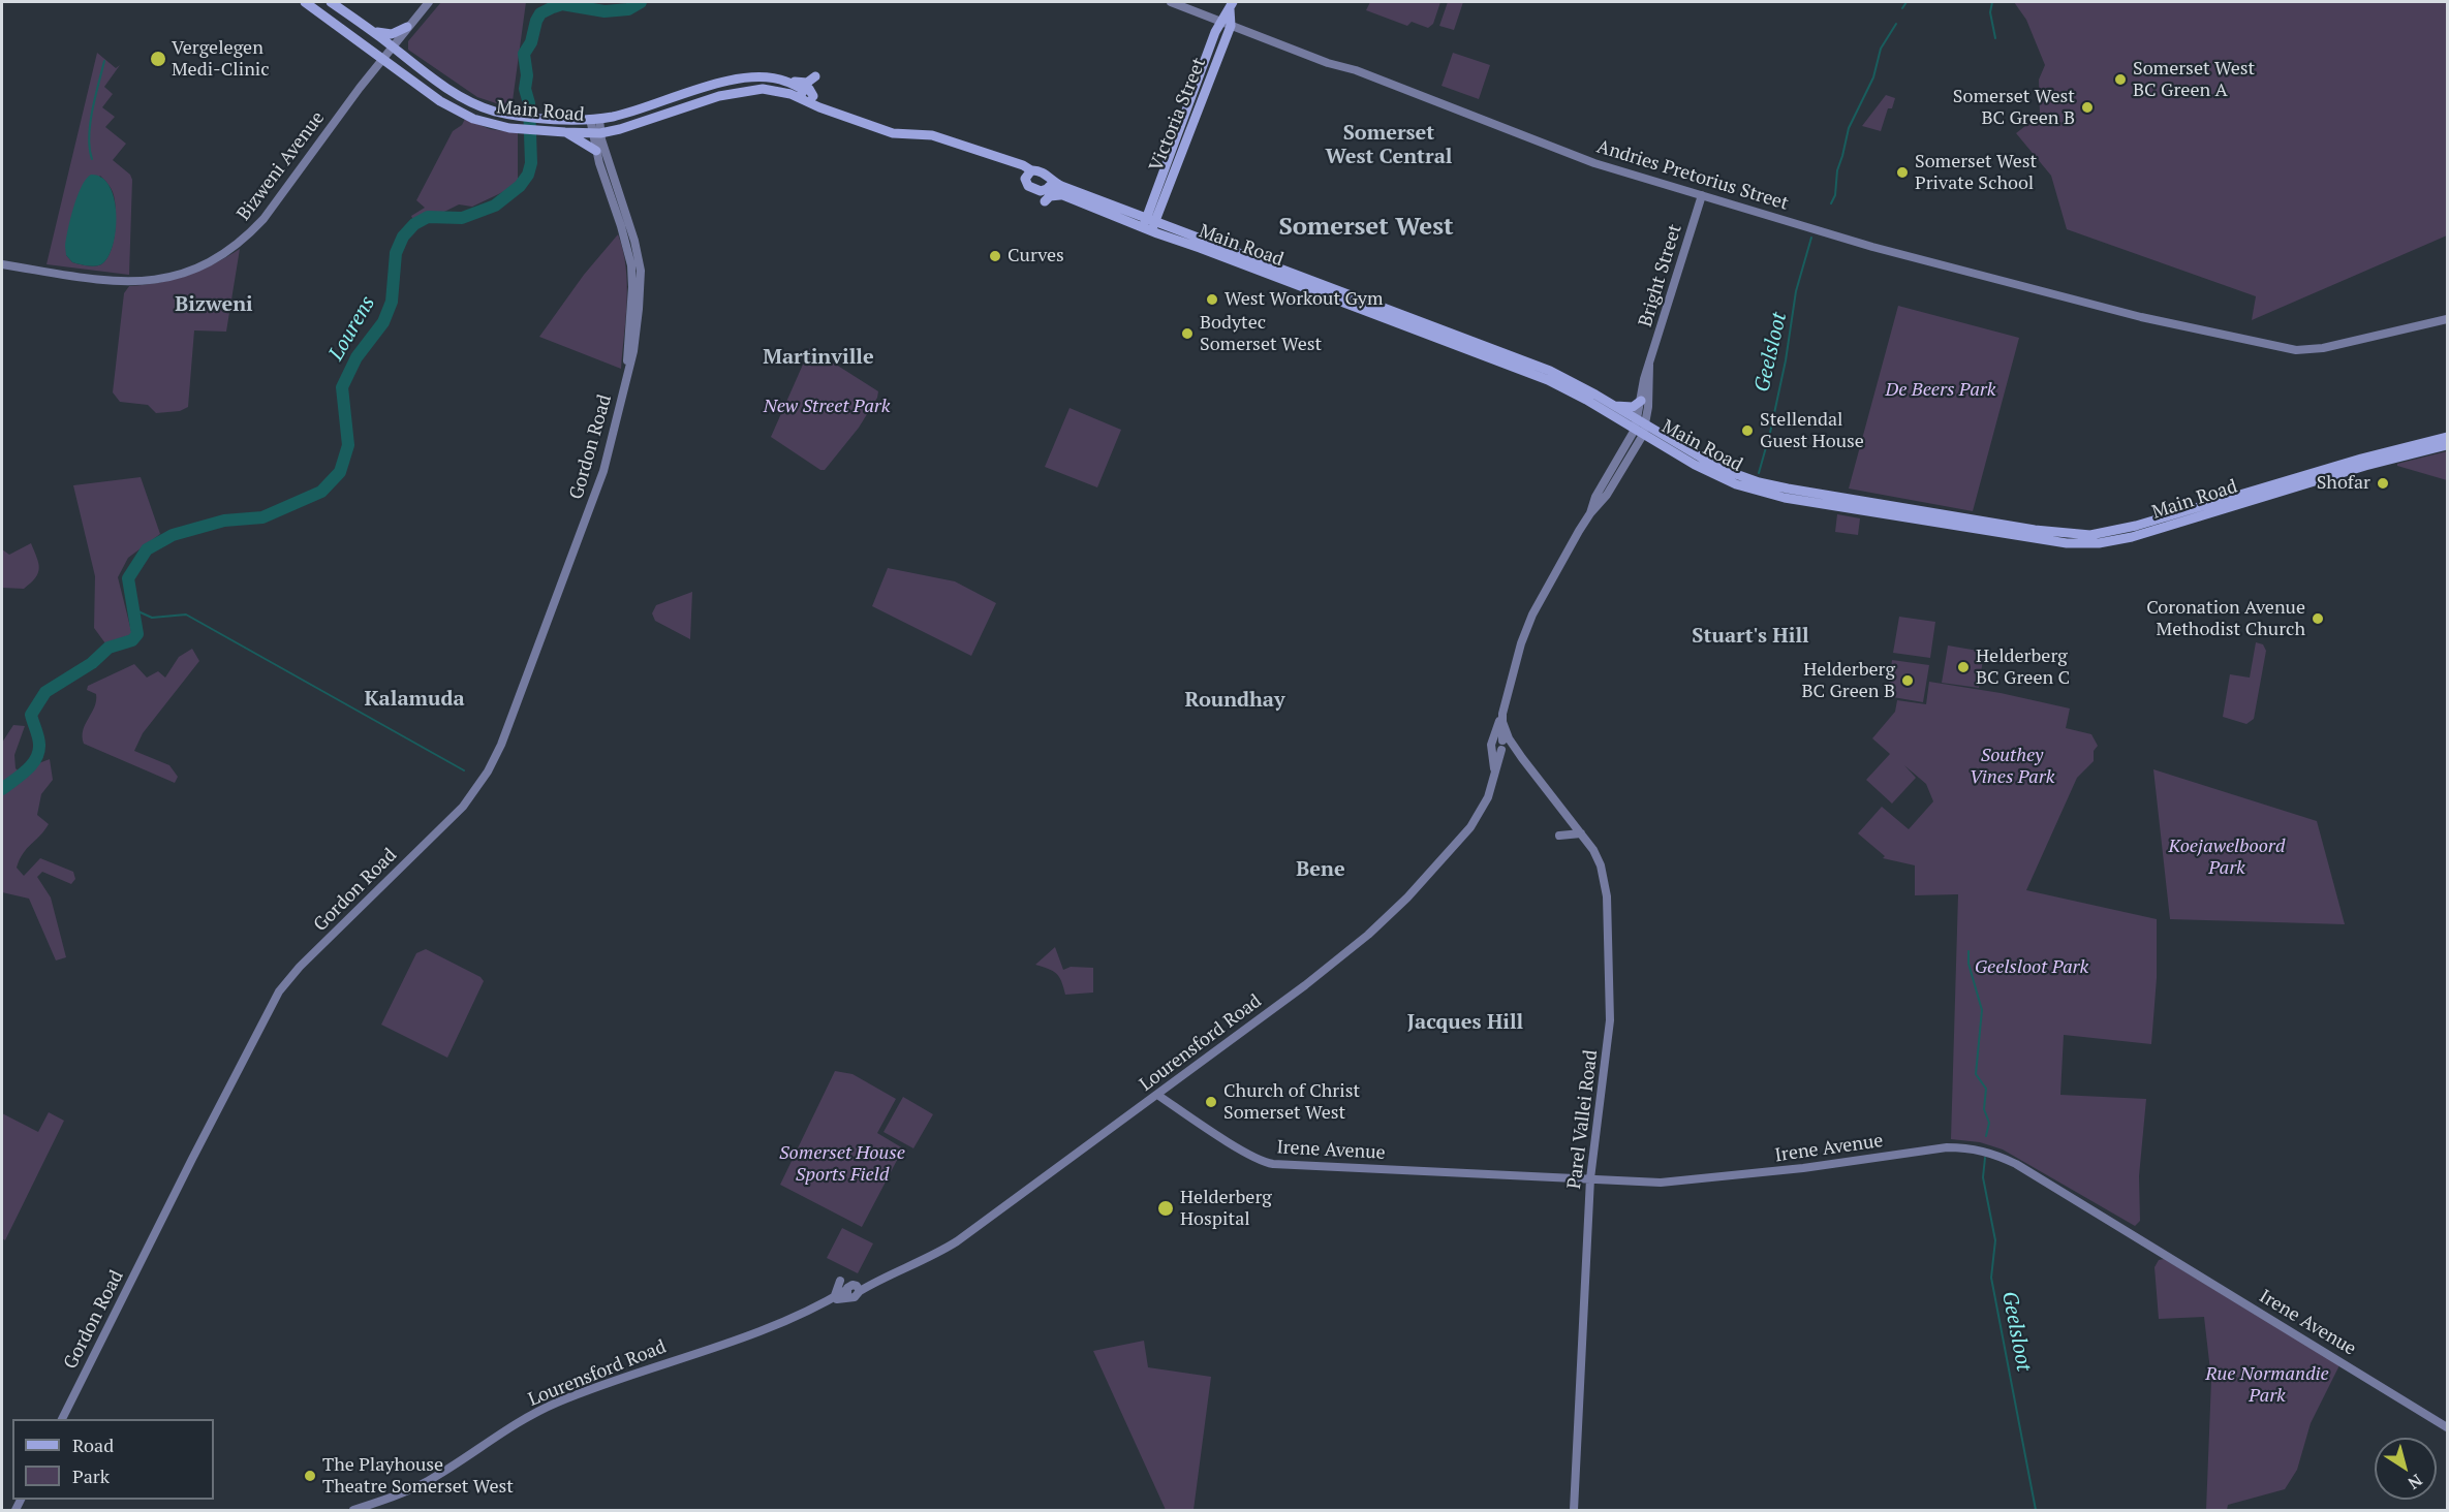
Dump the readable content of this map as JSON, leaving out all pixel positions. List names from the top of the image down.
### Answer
{
  "streets": {
    "main road": ["Main Road", "Victoria Street"],
    "street": [
      "Bizweni Avenue",
      "Andries Pretorius Street",
      "Bright Street",
      "Gordon Road",
      "Lourensford Road",
      "Parel Vallei Road",
      "Irene Avenue"
    ]
  },
  "crossings": [
    ["Main Road", "Victoria Street"],
    ["Main Road", "Bizweni Avenue"],
    ["Main Road", "Bright Street"],
    ["Main Road", "Gordon Road"],
    ["Main Road", "Lourensford Road"],
    ["Victoria Street", "Andries Pretorius Street"],
    ["Andries Pretorius Street", "Bright Street"],
    ["Bright Street", "Lourensford Road"],
    ["Lourensford Road", "Parel Vallei Road"],
    ["Lourensford Road", "Irene Avenue"],
    ["Parel Vallei Road", "Irene Avenue"]
  ],
  "districts": [
    "Somerset West Central",
    "Somerset West",
    "Bizweni",
    "Martinville",
    "Stuart's Hill",
    "Kalamuda",
    "Roundhay",
    "Bene",
    "Jacques Hill"
  ],
  "water": ["Lourens", "Geelsloot"],
  "parks": [
    "De Beers Park",
    "New Street Park",
    "Southey Vines Park",
    "Koejawelboord Park",
    "Geelsloot Park",
    "Somerset House Sports Field",
    "Rue Normandie Park"
  ],
  "places": [
    "Vergelegen Medi-Clinic",
    "Somerset West BC Green A",
    "Somerset West BC Green B",
    "Somerset West Private School",
    "Curves",
    "West Workout Gym",
    "Bodytec Somerset West",
    "Stellendal Guest House",
    "Shofar",
    "Coronation Avenue Methodist Church",
    "Helderberg BC Green C",
    "Helderberg BC Green B",
    "Church of Christ Somerset West",
    "Helderberg Hospital",
    "The Playhouse Theatre Somerset West"
  ],
  "legend": ["Road", "Park"],
  "north": "bottom right"
}
